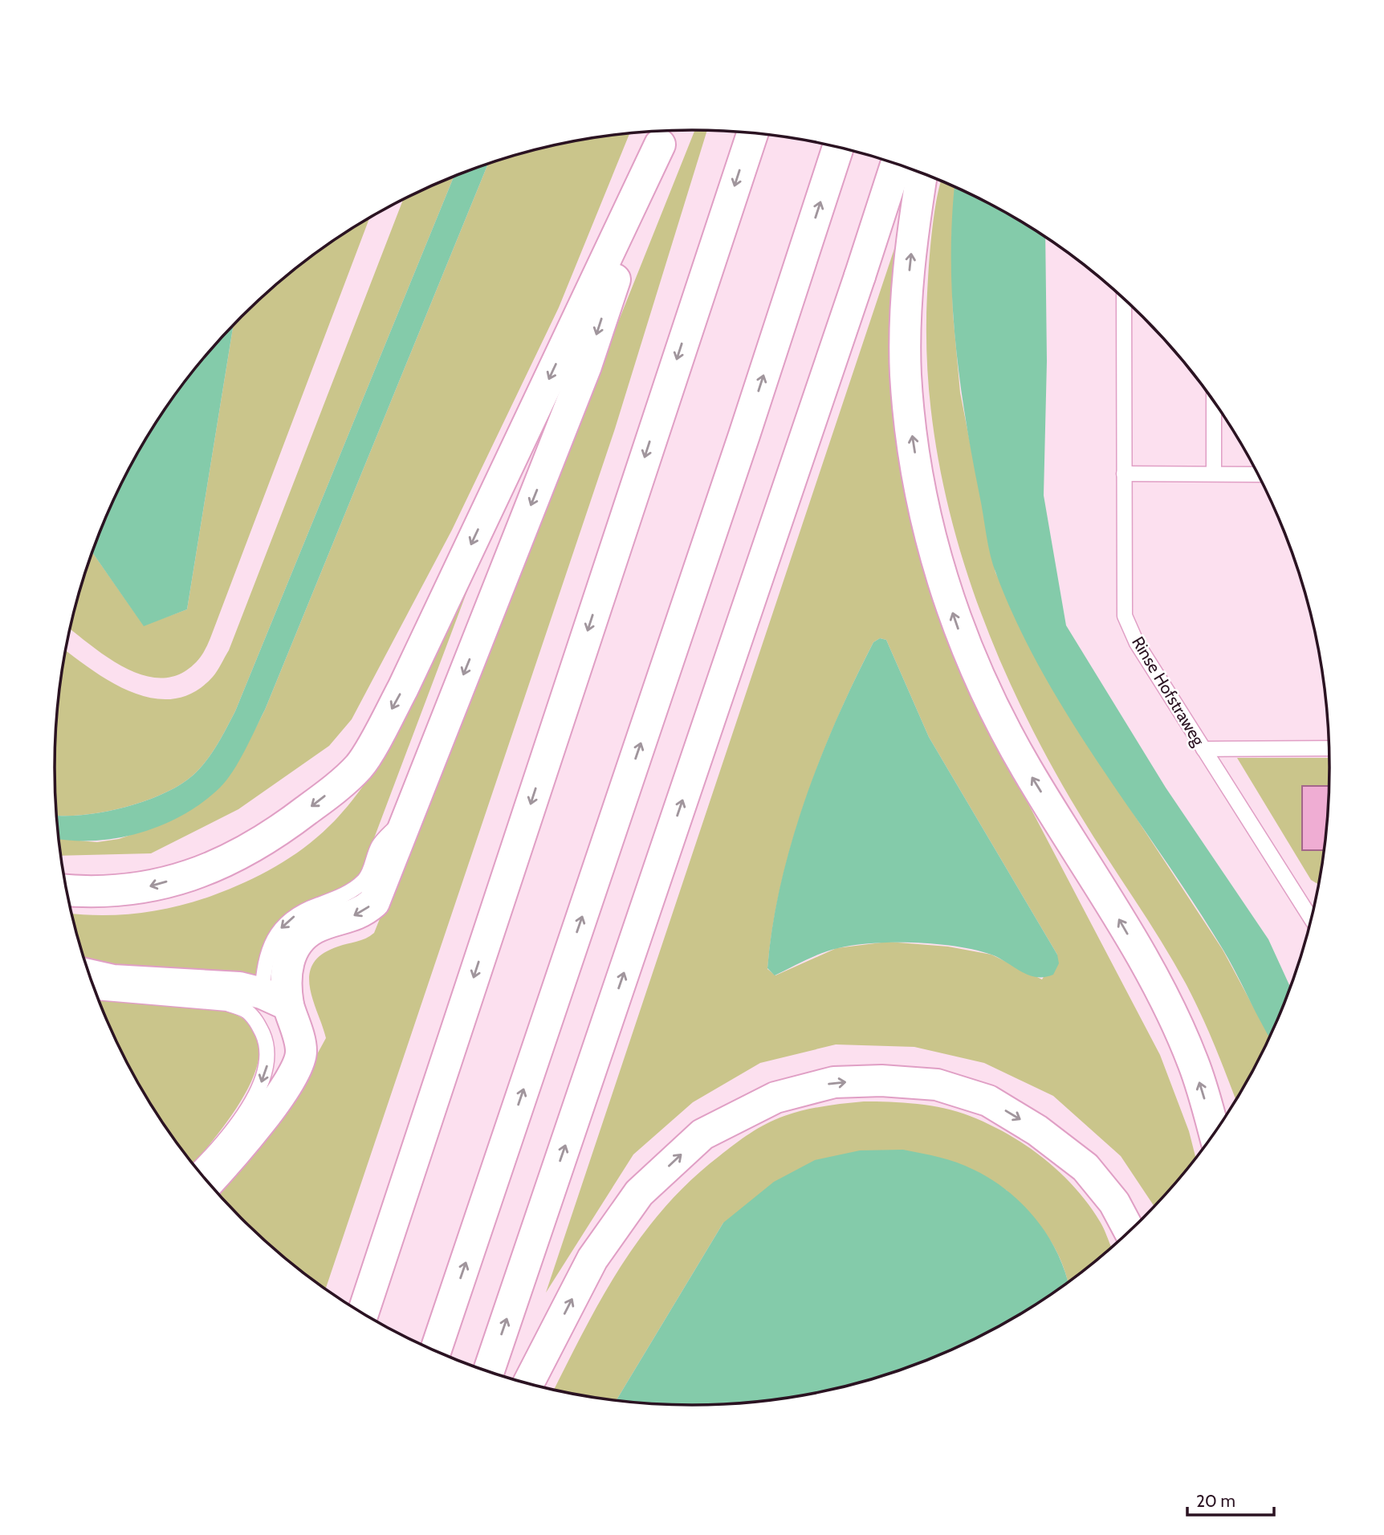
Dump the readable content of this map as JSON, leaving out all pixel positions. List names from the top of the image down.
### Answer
{
  "streets": {
    "lane": ["Rinse Hofstraweg"]
  },
  "scale_bar": "20 m"
}
